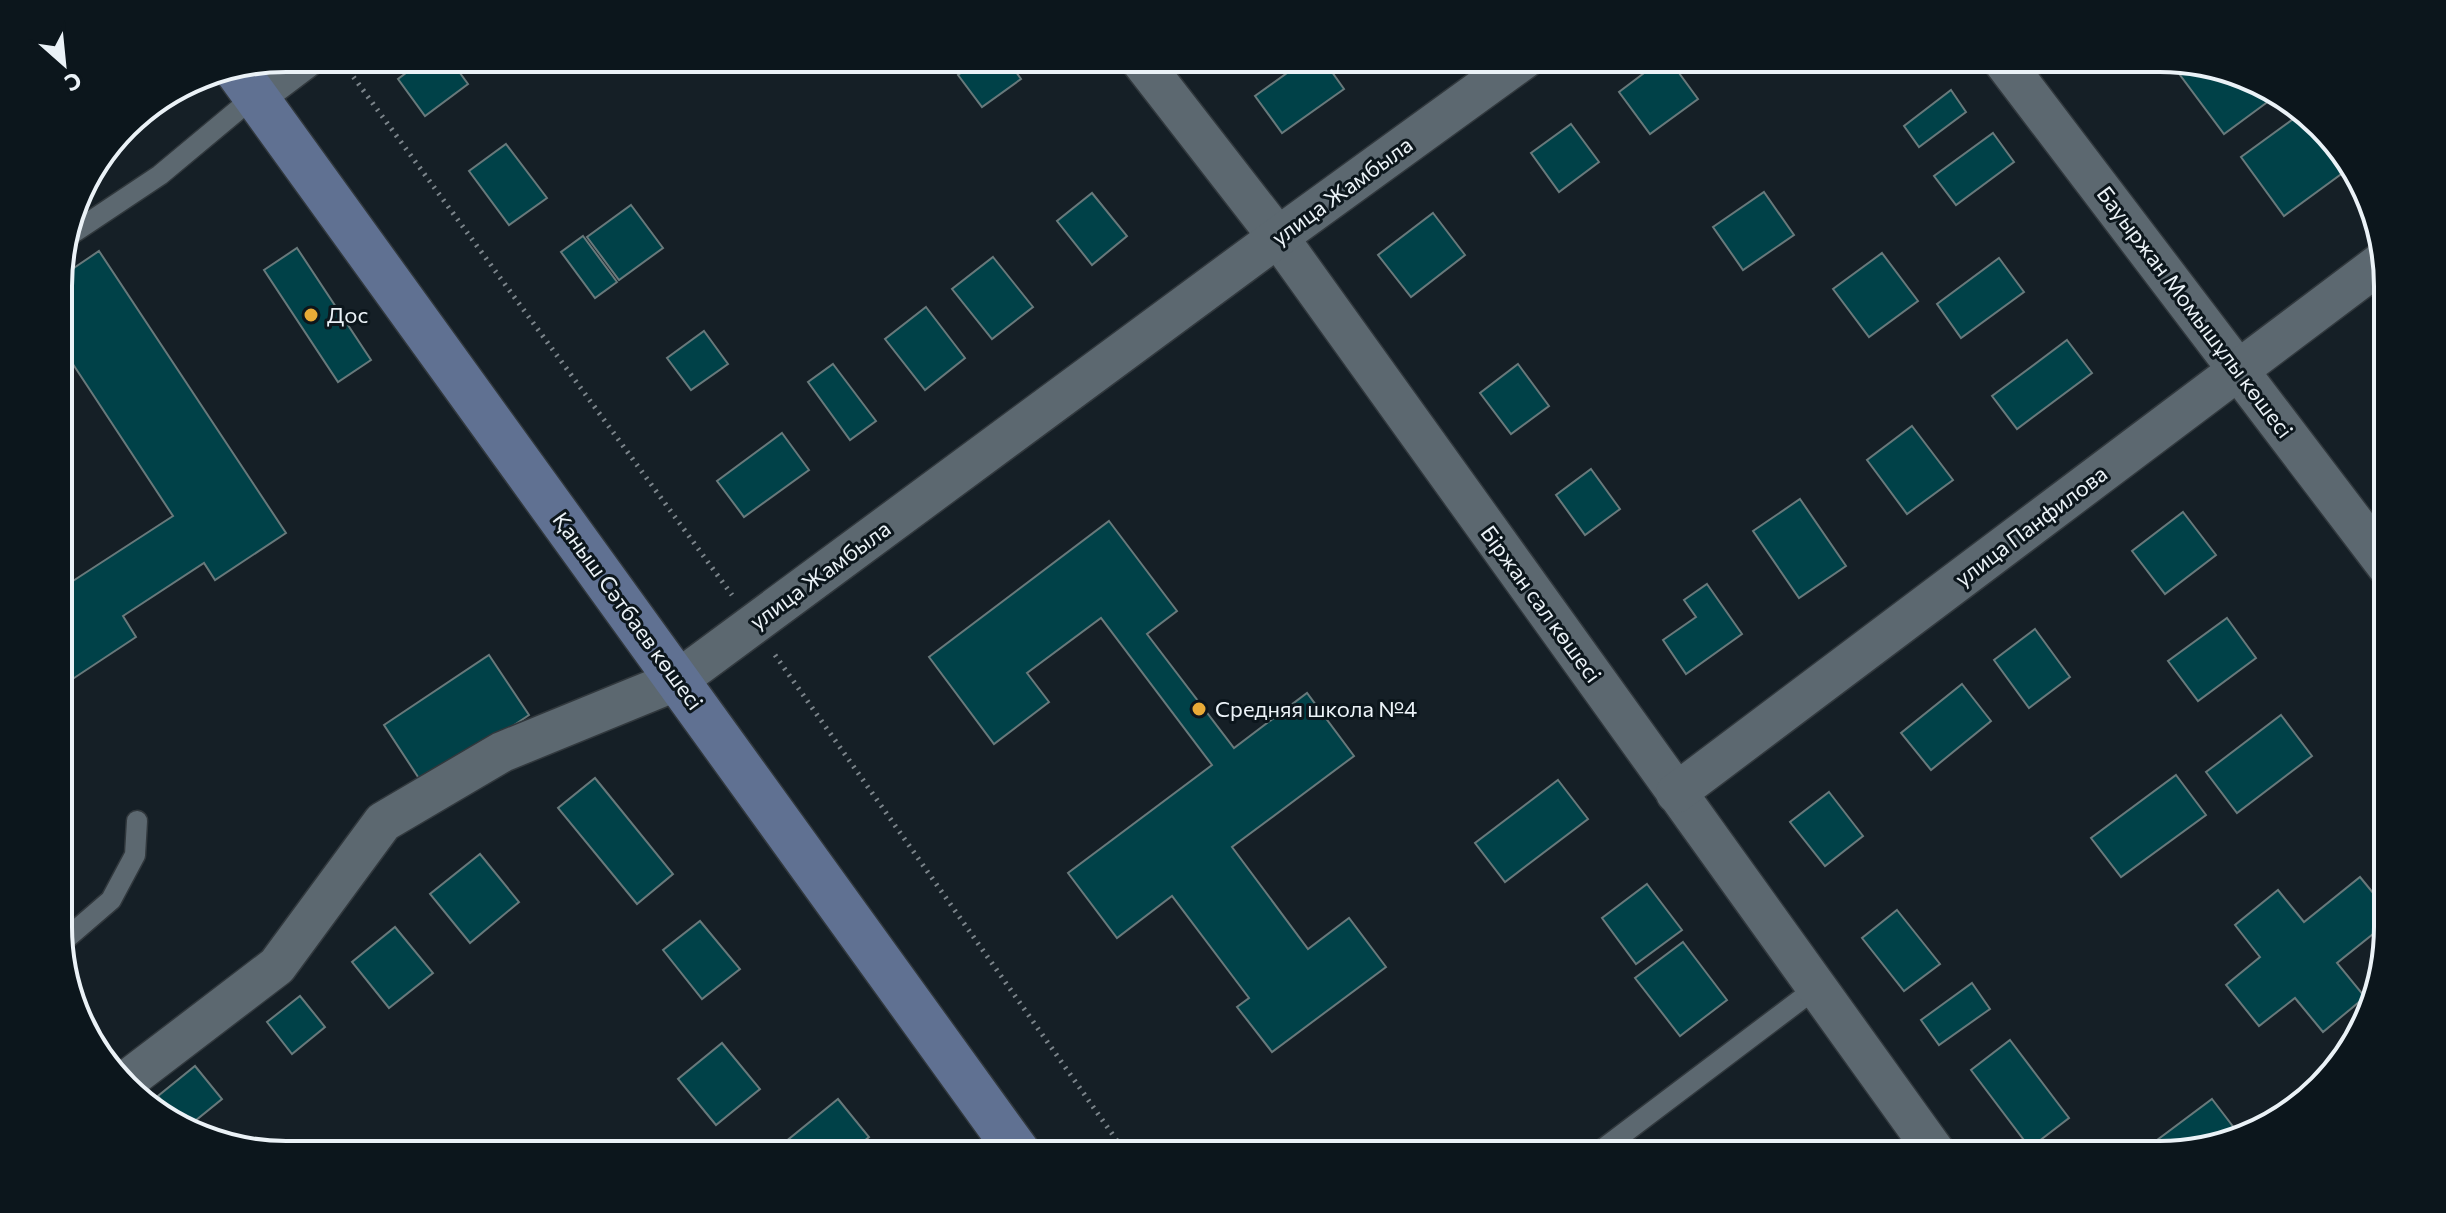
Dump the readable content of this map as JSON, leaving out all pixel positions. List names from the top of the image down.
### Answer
{
  "streets": {
    "street": [
      "улица Жамбыла",
      "Бауыржан Момышұлы көшесі",
      "улица Панфилова",
      "Біржан сал көшесі",
      "Қаныш Сәтбаев көшесі"
    ]
  },
  "crossings": [
    ["улица Жамбыла", "Біржан сал көшесі"],
    ["улица Жамбыла", "Қаныш Сәтбаев көшесі"],
    ["Бауыржан Момышұлы көшесі", "улица Панфилова"],
    ["улица Панфилова", "Біржан сал көшесі"]
  ],
  "places": ["Дос", "Средняя школа №4"],
  "north": "bottom right"
}
